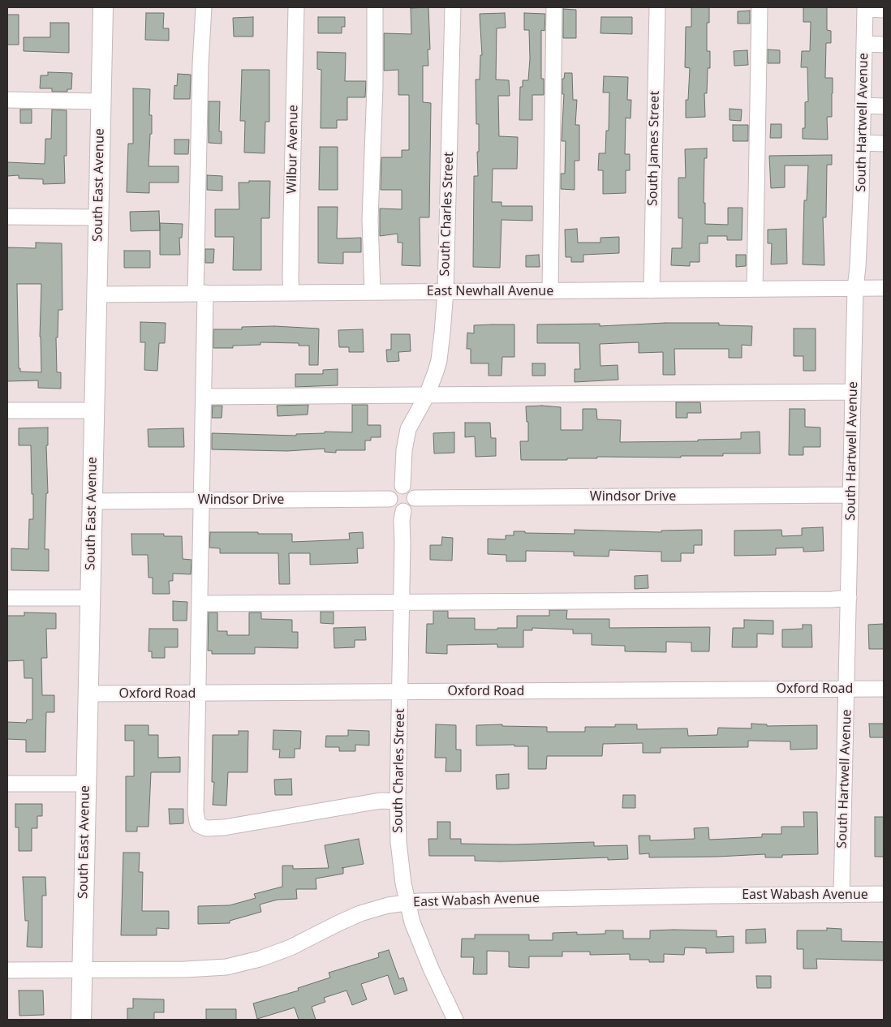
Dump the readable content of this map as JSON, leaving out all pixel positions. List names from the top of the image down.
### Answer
{
  "streets": {
    "main road": ["South East Avenue"],
    "street": [
      "South Hartwell Avenue",
      "South James Street",
      "Wilbur Avenue",
      "South Charles Street",
      "East Newhall Avenue",
      "Windsor Drive",
      "Oxford Road",
      "East Wabash Avenue"
    ]
  },
  "crossings": [
    ["South Hartwell Avenue", "East Newhall Avenue"],
    ["South Hartwell Avenue", "Windsor Drive"],
    ["South Hartwell Avenue", "Oxford Road"],
    ["South Hartwell Avenue", "East Wabash Avenue"],
    ["South James Street", "East Newhall Avenue"],
    ["Wilbur Avenue", "East Newhall Avenue"],
    ["South East Avenue", "East Newhall Avenue"],
    ["South East Avenue", "Windsor Drive"],
    ["South East Avenue", "Oxford Road"],
    ["South East Avenue", "East Wabash Avenue"],
    ["South Charles Street", "East Newhall Avenue"],
    ["South Charles Street", "Windsor Drive"],
    ["South Charles Street", "Oxford Road"],
    ["South Charles Street", "East Wabash Avenue"]
  ]
}
